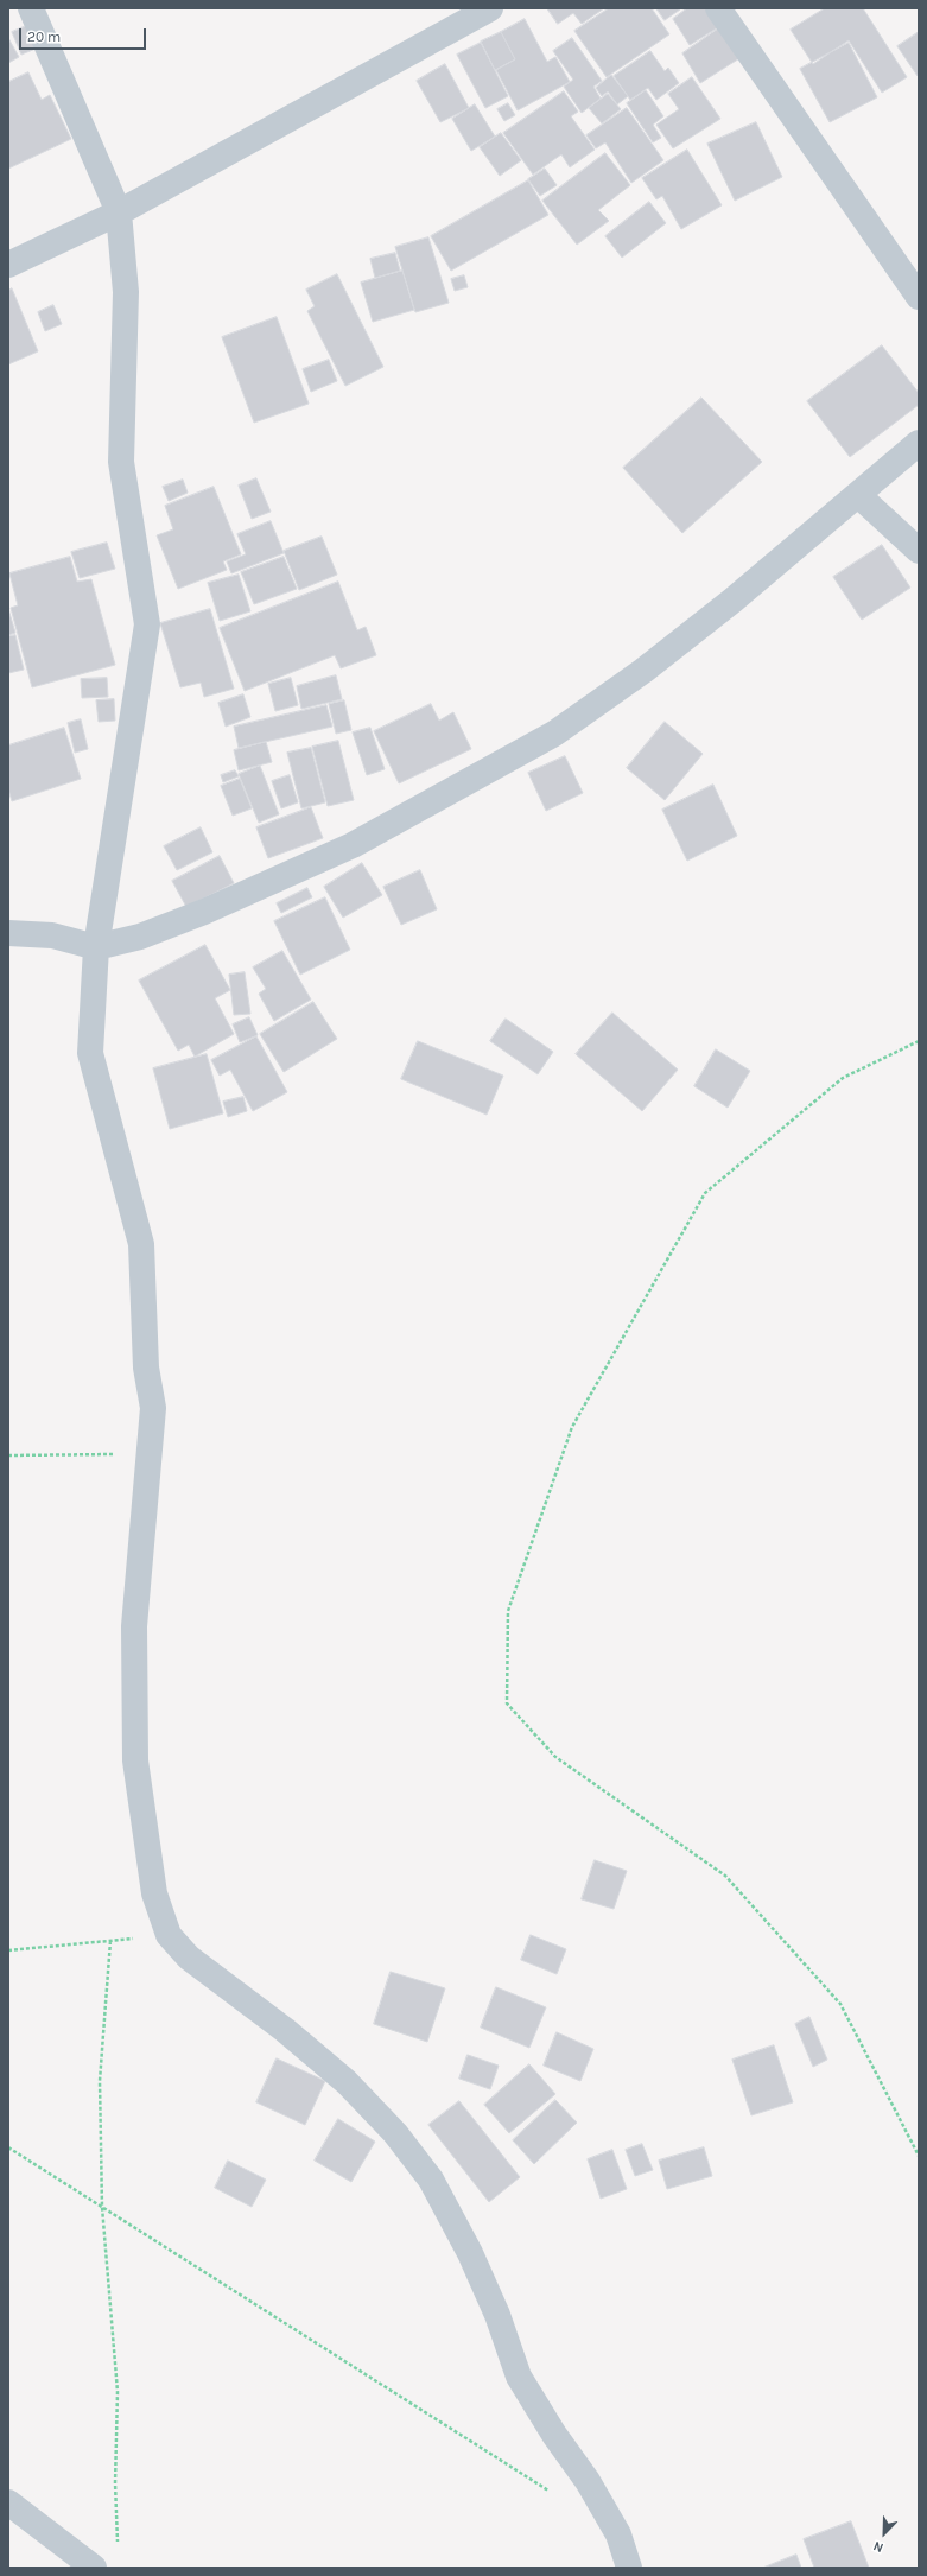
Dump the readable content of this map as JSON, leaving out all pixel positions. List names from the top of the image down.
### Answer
{
  "scale_bar": "20 m",
  "north": "bottom left"
}
